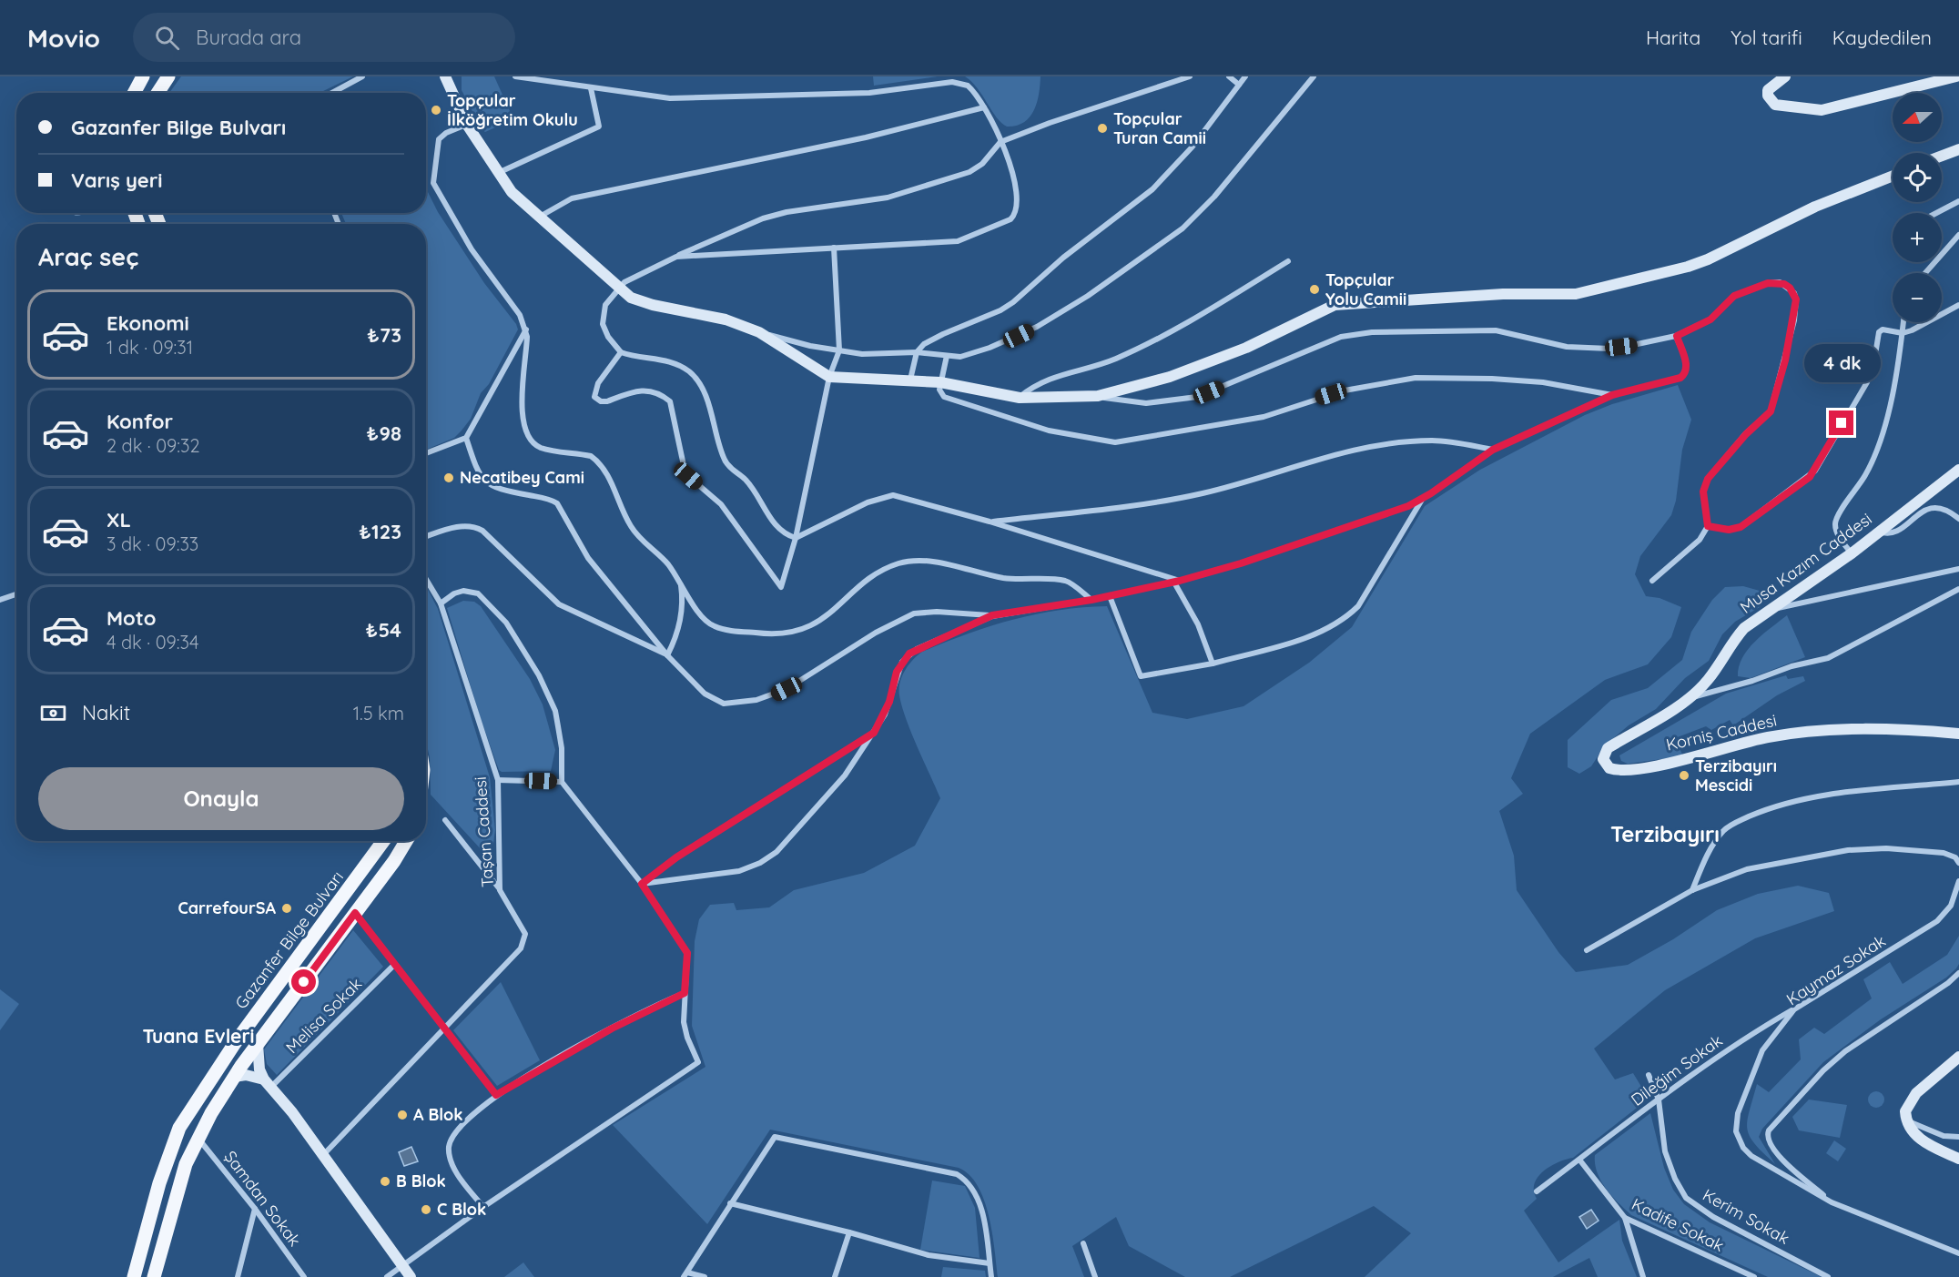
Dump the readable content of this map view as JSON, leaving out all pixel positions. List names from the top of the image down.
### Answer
{
  "streets": {
    "main road": ["Musa Kazım Caddesi", "Korniş Caddesi", "Gazanfer Bilge Bulvarı"],
    "street": [
      "Taşan Caddesi",
      "Kaymaz Sokak",
      "Melisa Sokak",
      "Dileğim Sokak",
      "Şamdan Sokak",
      "Kerim Sokak",
      "Kadife Sokak"
    ]
  },
  "crossings": [
    ["Musa Kazım Caddesi", "Korniş Caddesi"],
    ["Kaymaz Sokak", "Dileğim Sokak"],
    ["Dileğim Sokak", "Kerim Sokak"],
    ["Dileğim Sokak", "Kadife Sokak"]
  ],
  "districts": ["Terzibayırı", "Tuana Evleri"],
  "places": [
    "Topçular İlköğretim Okulu",
    "Topçular Turan Camii",
    "Topçular Yolu Camii",
    "Necatibey Cami",
    "Terzibayırı Mescidi",
    "CarrefourSA",
    "A Blok",
    "B Blok",
    "C Blok"
  ],
  "north": "left",
  "page": {
    "header": "Movio",
    "search": "Burada ara",
    "nav": ["Harita", "Yol tarifi", "Kaydedilen"],
    "map_buttons": ["+", "−"],
    "banner": ["Gazanfer Bilge Bulvarı", "Varış yeri"],
    "heading": "Araç seç",
    "list": [
      {
        "name": "Ekonomi",
        "note": "1 dk · 09:31",
        "value": "₺73"
      },
      {
        "name": "Konfor",
        "note": "2 dk · 09:32",
        "value": "₺98"
      },
      {
        "name": "XL",
        "note": "3 dk · 09:33",
        "value": "₺123"
      },
      {
        "name": "Moto",
        "note": "4 dk · 09:34",
        "value": "₺54"
      }
    ],
    "bubble": "4 dk",
    "pay": ["Nakit", "1.5 km"],
    "buttons": "Onayla"
  }
}
